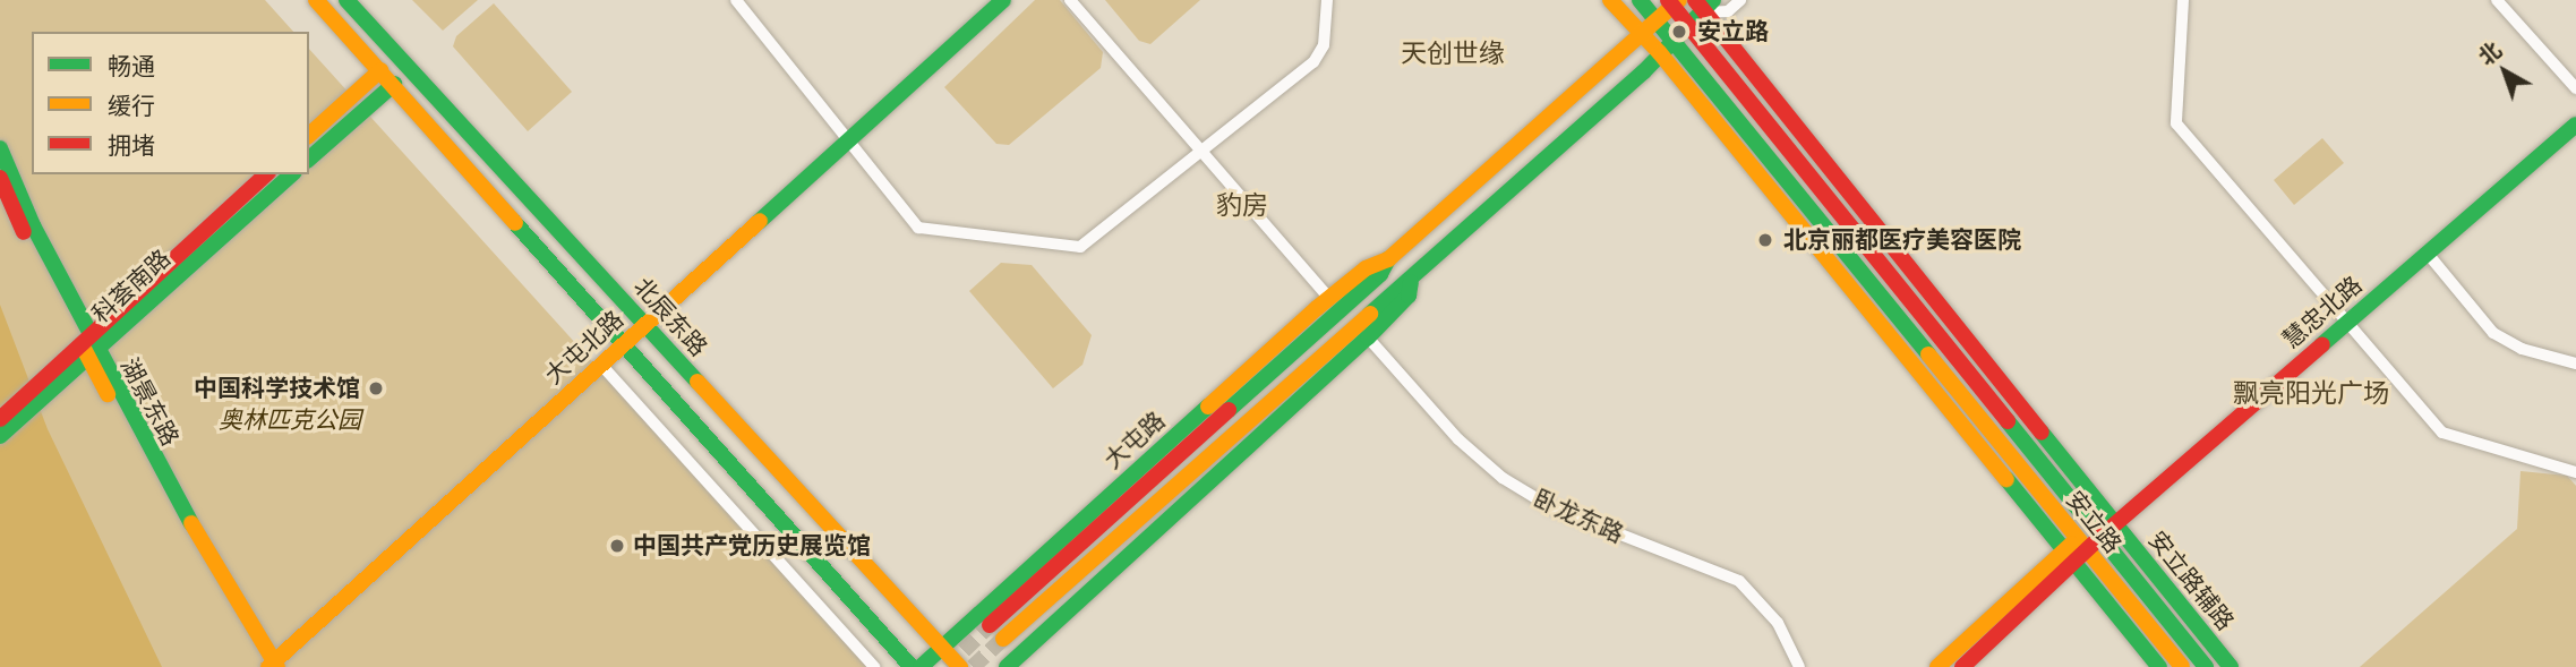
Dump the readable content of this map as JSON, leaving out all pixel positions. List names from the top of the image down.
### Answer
{
  "streets": {
    "street": [
      "科荟南路",
      "慧忠北路",
      "北辰东路",
      "大屯北路",
      "湖景东路",
      "大屯路",
      "卧龙东路",
      "安立路",
      "安立路辅路"
    ]
  },
  "crossings": [
    ["科荟南路", "湖景东路"],
    ["慧忠北路", "安立路"],
    ["慧忠北路", "安立路辅路"],
    ["北辰东路", "大屯北路"],
    ["北辰东路", "大屯路"],
    ["大屯北路", "湖景东路"],
    ["大屯路", "安立路"],
    ["安立路", "安立路辅路"]
  ],
  "districts": ["天创世缘", "豹房", "飘亮阳光广场"],
  "parks": ["奥林匹克公园"],
  "places": [
    "安立路",
    "北京丽都医疗美容医院",
    "中国科学技术馆",
    "中国共产党历史展览馆"
  ],
  "legend": ["畅通", "缓行", "拥堵"],
  "north": "top left"
}
